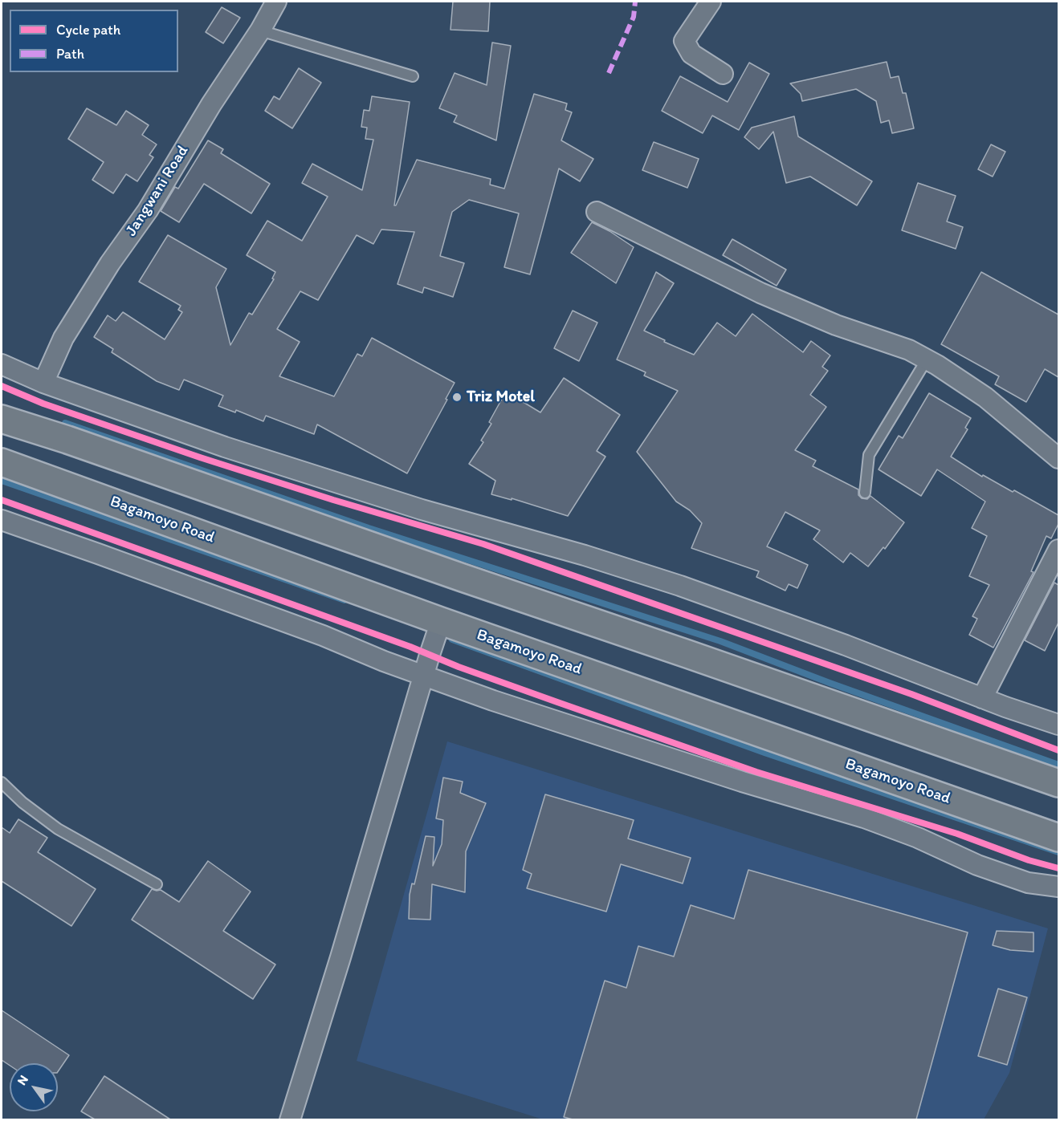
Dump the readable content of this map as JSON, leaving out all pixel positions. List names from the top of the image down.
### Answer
{
  "streets": {
    "highway": ["Bagamoyo Road"],
    "street": ["Jangwani Road"]
  },
  "places": ["Triz Motel"],
  "legend": ["Cycle path", "Path"],
  "north": "top left"
}
